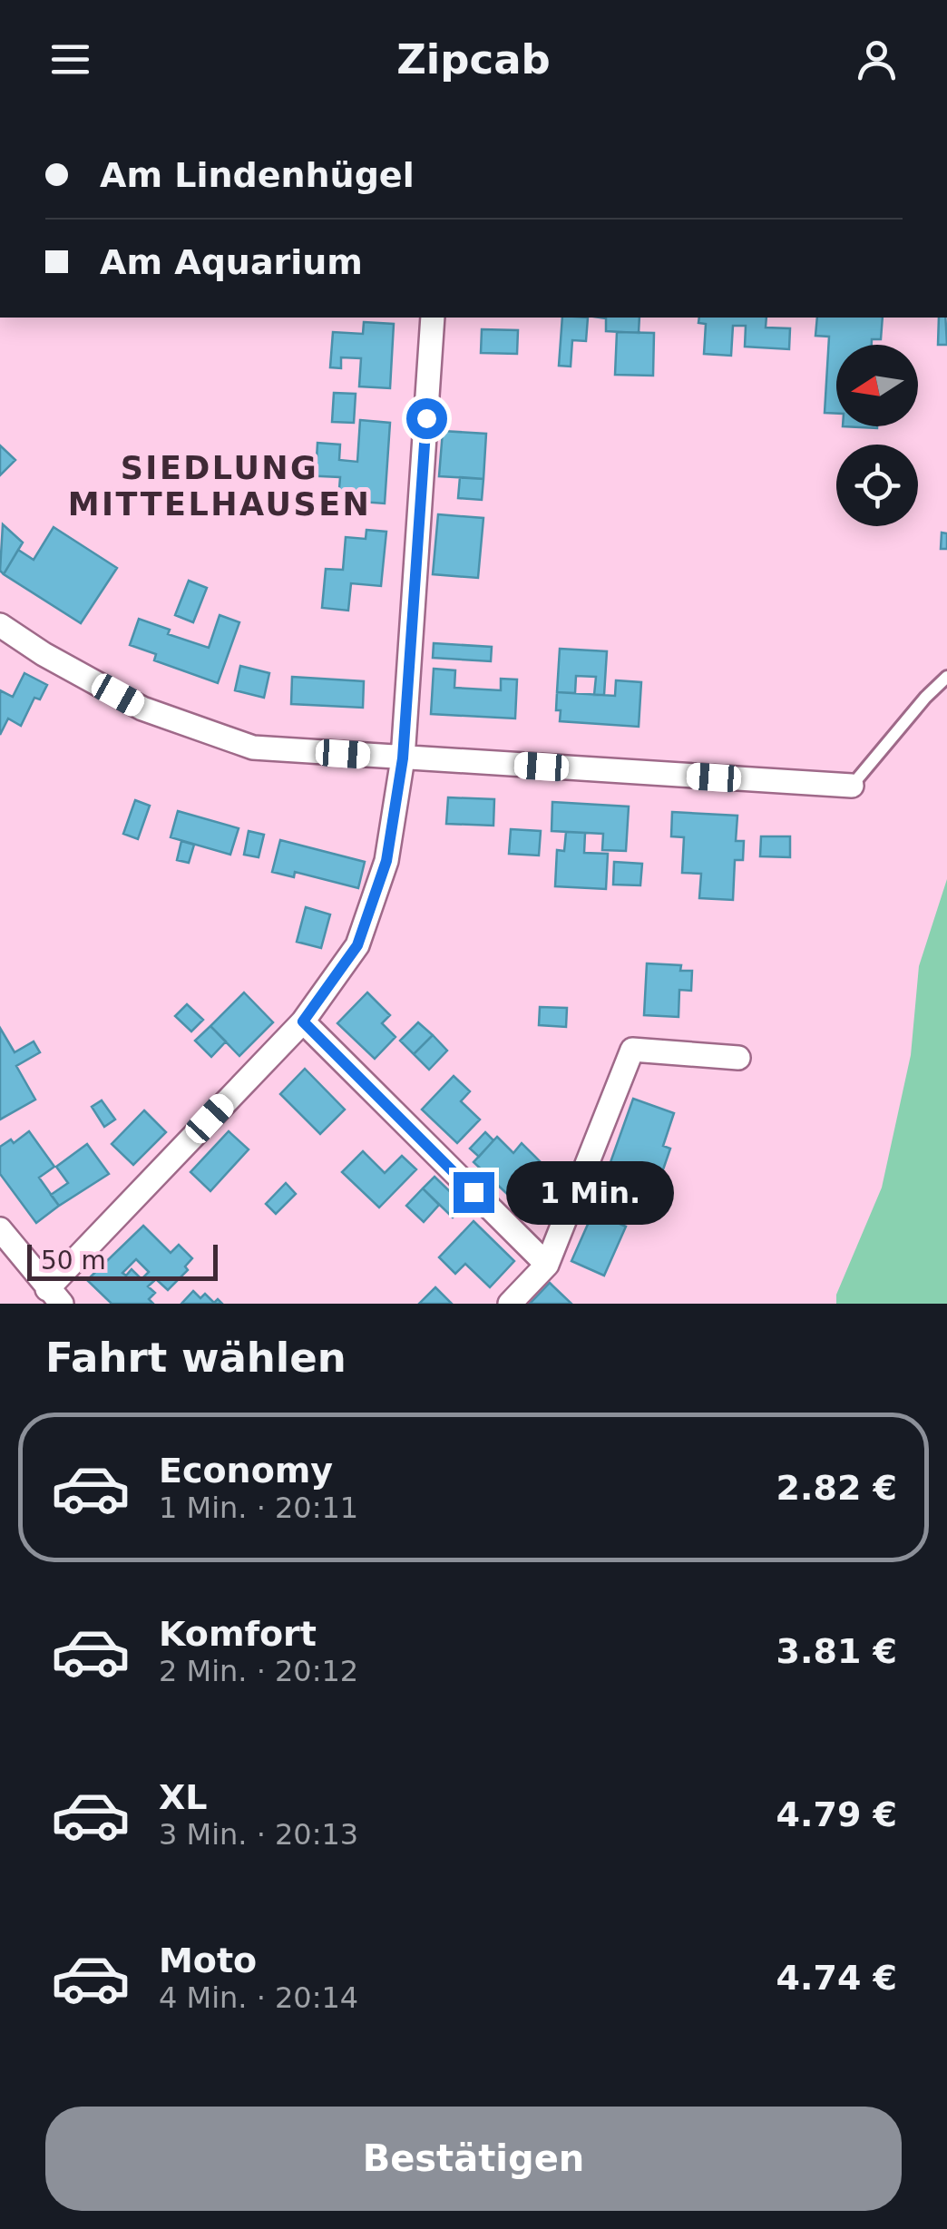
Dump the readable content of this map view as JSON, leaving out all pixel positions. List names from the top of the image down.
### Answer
{
  "districts": ["SIEDLUNG MITTELHAUSEN"],
  "scale_bar": "50 m",
  "north": "left",
  "page": {
    "header": "Zipcab",
    "banner": ["Am Lindenhügel", "Am Aquarium"],
    "bubble": "1 Min.",
    "scale": "50 m",
    "heading": "Fahrt wählen",
    "list": [
      {
        "name": "Economy",
        "note": "1 Min. · 20:11",
        "value": "2.82 €"
      },
      {
        "name": "Komfort",
        "note": "2 Min. · 20:12",
        "value": "3.81 €"
      },
      {
        "name": "XL",
        "note": "3 Min. · 20:13",
        "value": "4.79 €"
      },
      {
        "name": "Moto",
        "note": "4 Min. · 20:14",
        "value": "4.74 €"
      }
    ],
    "buttons": "Bestätigen"
  }
}
